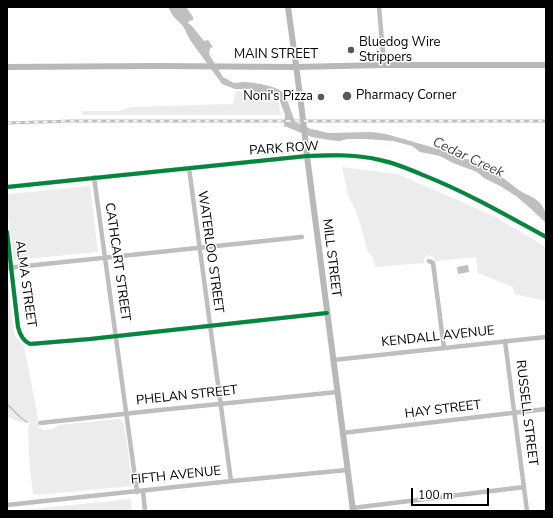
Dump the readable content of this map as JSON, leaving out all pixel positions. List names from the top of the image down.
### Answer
{
  "streets": {
    "main road": ["MAIN STREET", "MILL STREET"],
    "street": [
      "PARK ROW",
      "WATERLOO STREET",
      "CATHCART STREET",
      "ALMA STREET",
      "KENDALL AVENUE",
      "PHELAN STREET",
      "HAY STREET",
      "RUSSELL STREET",
      "FIFTH AVENUE"
    ]
  },
  "crossings": [
    ["MAIN STREET", "MILL STREET"],
    ["PARK ROW", "WATERLOO STREET"],
    ["PARK ROW", "MILL STREET"],
    ["PARK ROW", "CATHCART STREET"],
    ["WATERLOO STREET", "ALMA STREET"],
    ["WATERLOO STREET", "PHELAN STREET"],
    ["WATERLOO STREET", "FIFTH AVENUE"],
    ["MILL STREET", "ALMA STREET"],
    ["MILL STREET", "KENDALL AVENUE"],
    ["MILL STREET", "PHELAN STREET"],
    ["MILL STREET", "HAY STREET"],
    ["MILL STREET", "FIFTH AVENUE"],
    ["CATHCART STREET", "ALMA STREET"],
    ["CATHCART STREET", "PHELAN STREET"],
    ["CATHCART STREET", "FIFTH AVENUE"],
    ["KENDALL AVENUE", "RUSSELL STREET"],
    ["HAY STREET", "RUSSELL STREET"]
  ],
  "water": ["Cedar Creek"],
  "places": ["Bluedog Wire Strippers", "Pharmacy Corner", "Noni's Pizza"],
  "scale_bar": "100 m"
}
